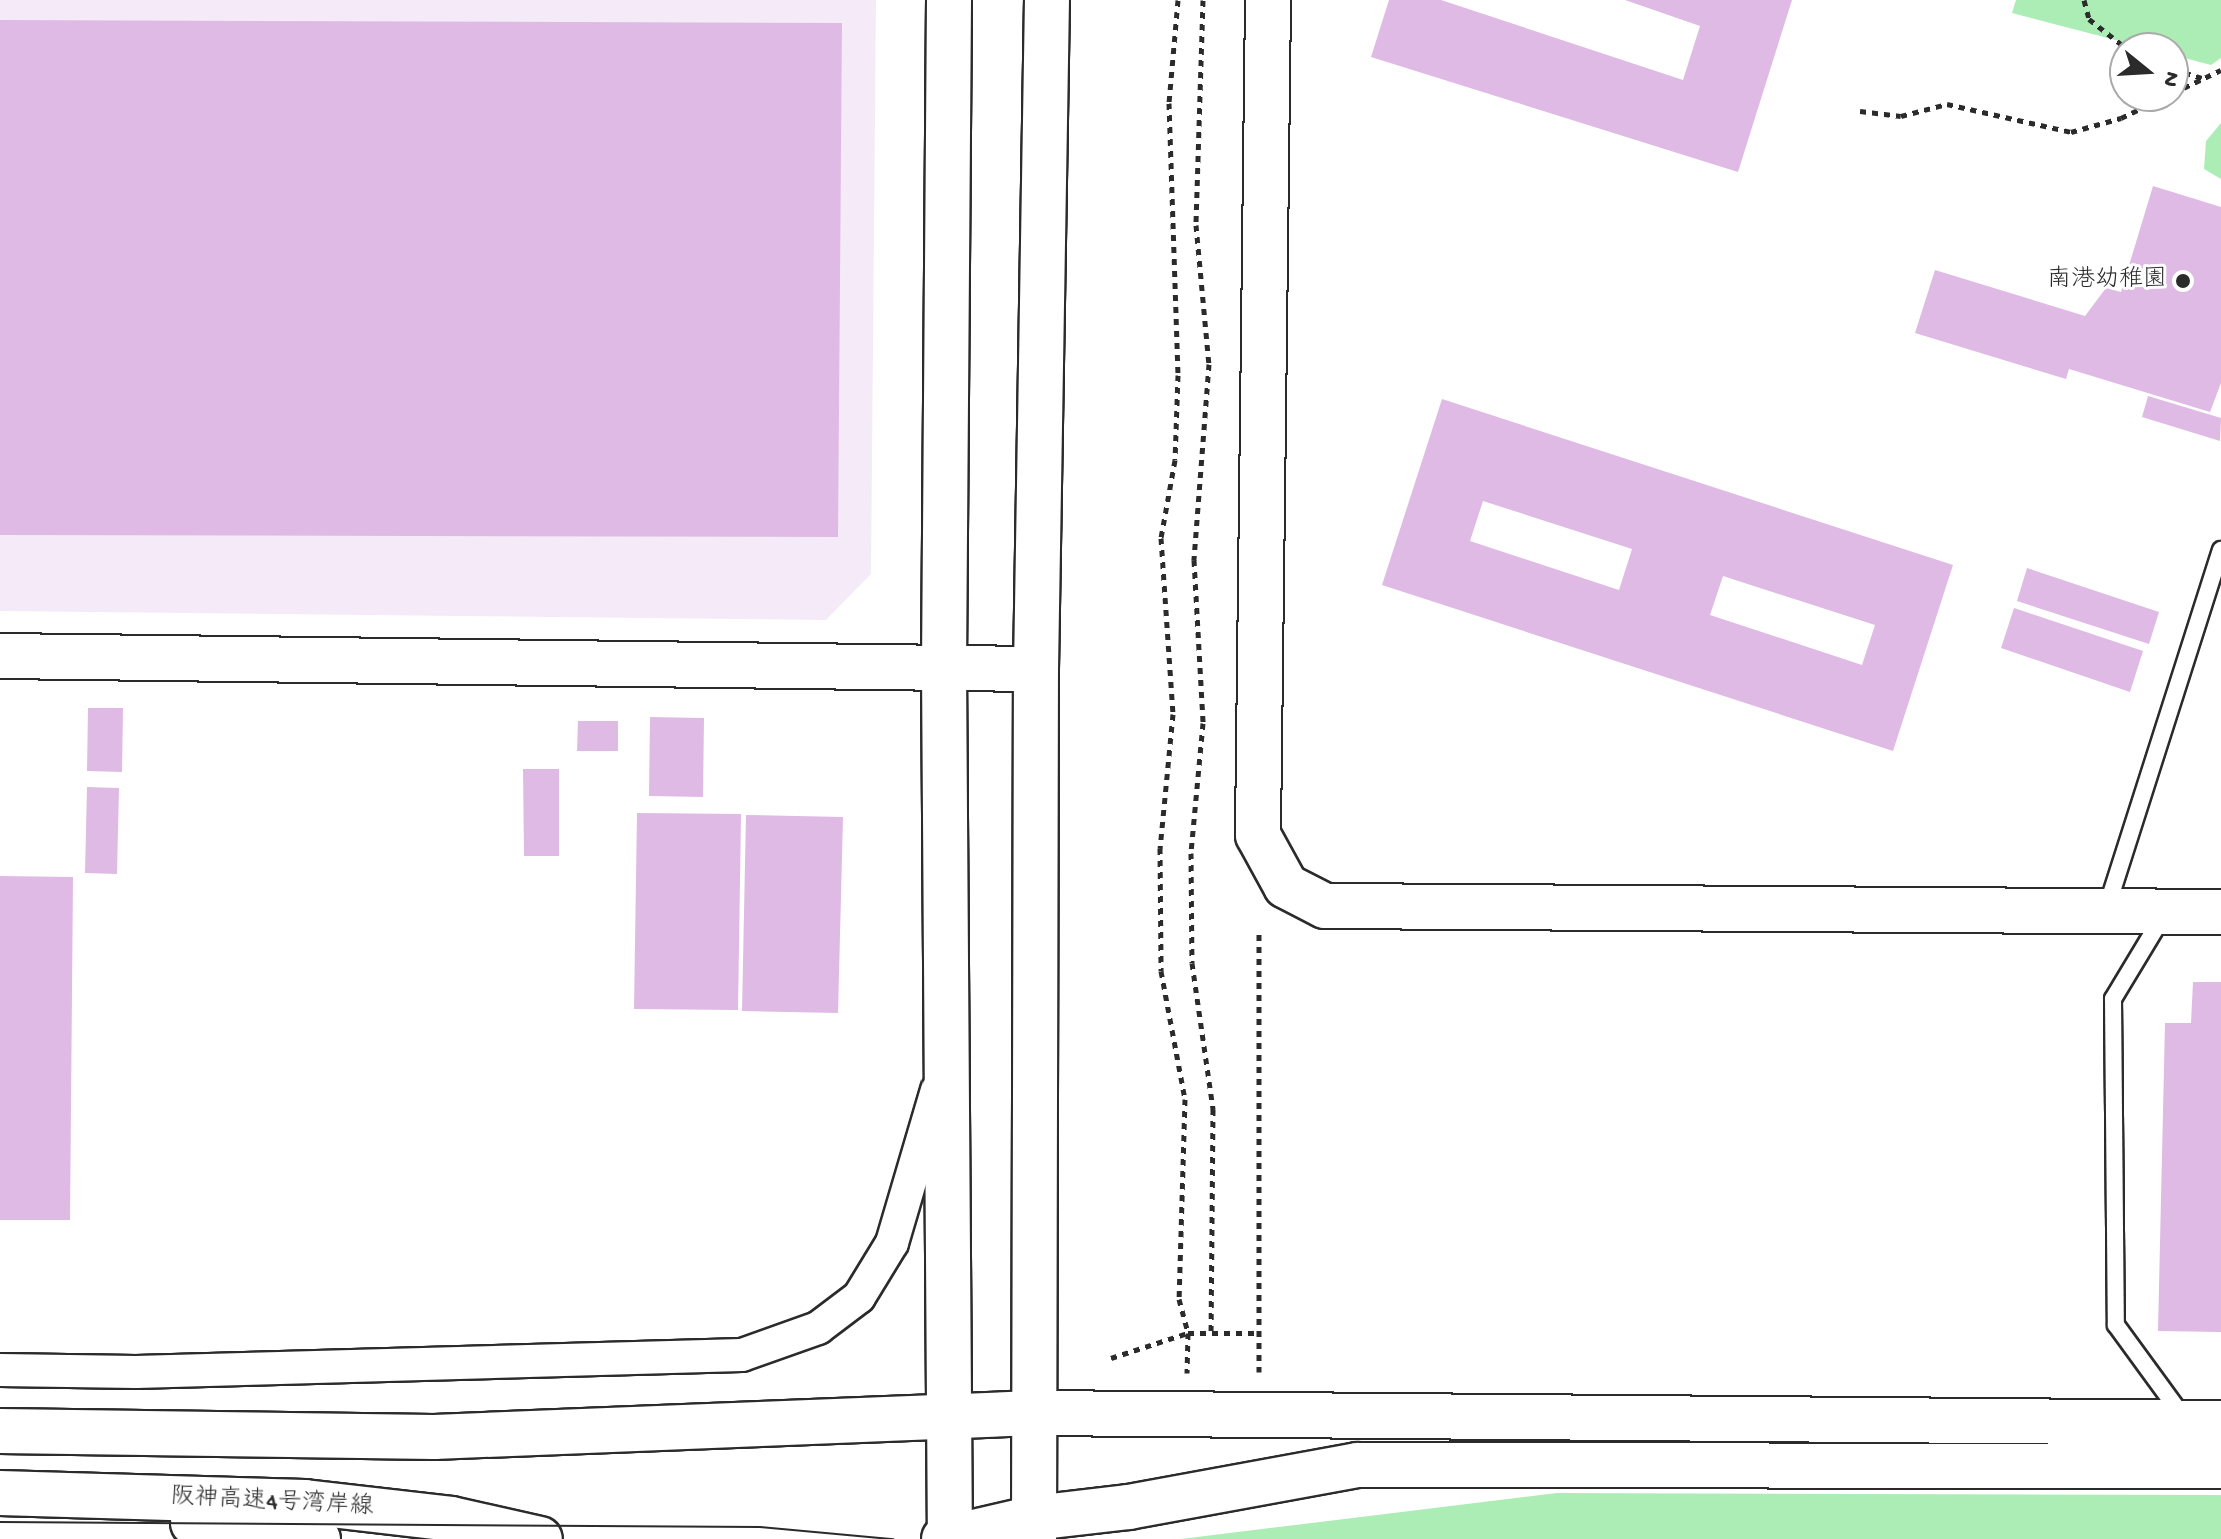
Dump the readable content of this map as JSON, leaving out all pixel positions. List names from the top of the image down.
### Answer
{
  "streets": {
    "main road": ["阪神高速4号湾岸線"]
  },
  "places": ["南港幼稚園"],
  "north": "right"
}
